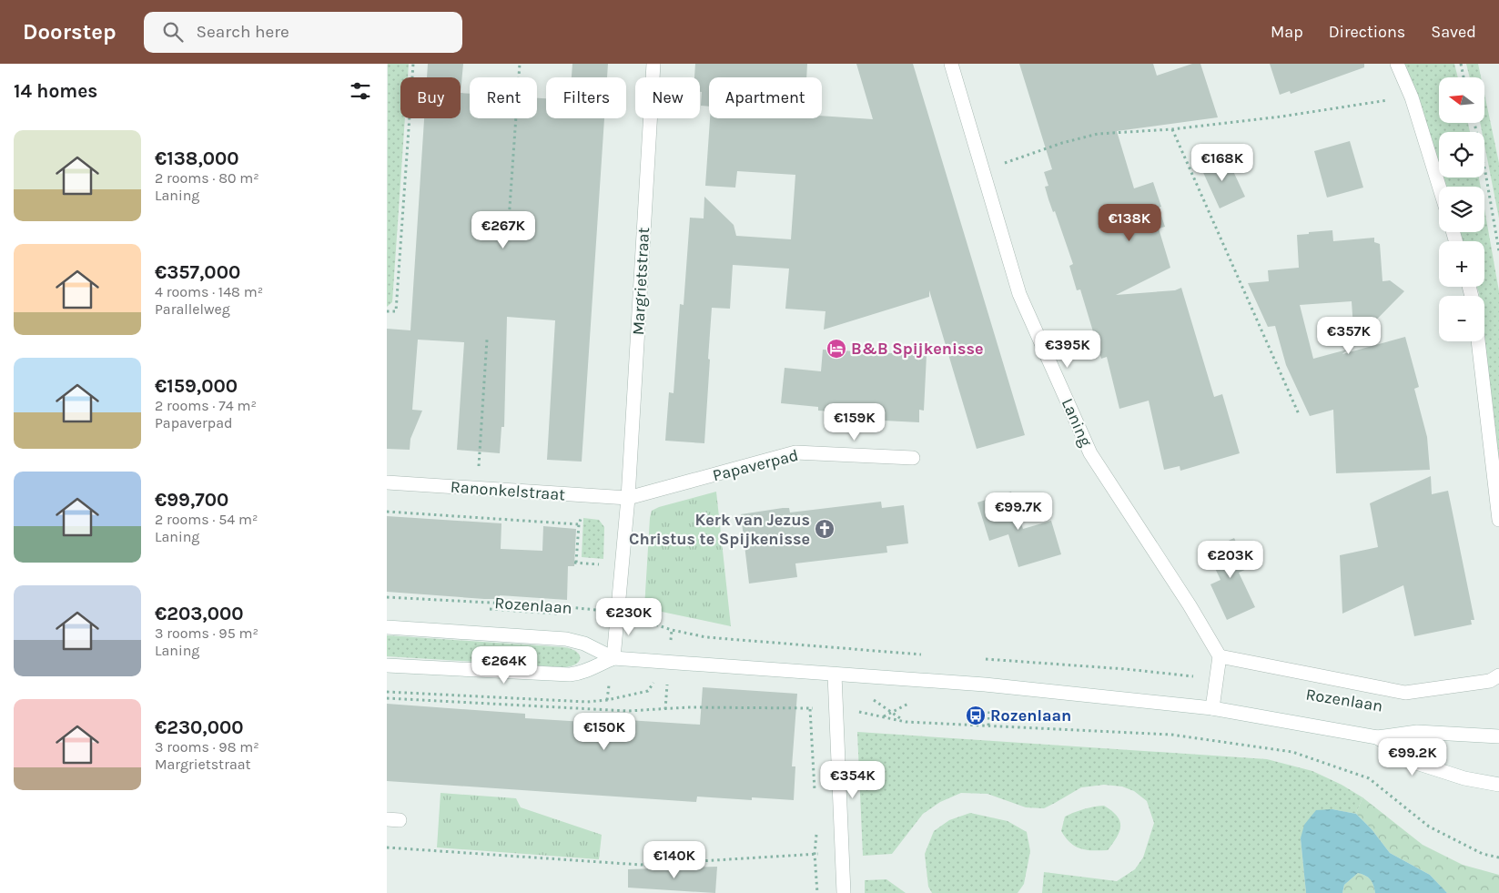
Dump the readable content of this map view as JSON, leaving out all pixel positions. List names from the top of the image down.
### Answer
{
  "streets": {
    "street": [
      "Margrietstraat",
      "Laning",
      "Papaverpad",
      "Ranonkelstraat",
      "Rozenlaan"
    ]
  },
  "crossings": [
    ["Margrietstraat", "Papaverpad"],
    ["Margrietstraat", "Ranonkelstraat"],
    ["Margrietstraat", "Rozenlaan"],
    ["Papaverpad", "Ranonkelstraat"]
  ],
  "places": {
    "hotel": ["B&B Spijkenisse"],
    "church": ["Kerk van Jezus Christus te Spijkenisse"],
    "bus stop": ["Rozenlaan"]
  },
  "north": "left",
  "page": {
    "header": "Doorstep",
    "search": "Search here",
    "nav": ["Map", "Directions", "Saved"],
    "heading": "14 homes",
    "map_buttons": ["+", "−"],
    "chip": [
      "Buy",
      "Rent",
      "Filters",
      "New",
      "Apartment"
    ],
    "list": [
      {
        "name": "€138,000",
        "note": "2 rooms · 80 m² · Laning"
      },
      {
        "name": "€357,000",
        "note": "4 rooms · 148 m² · Parallelweg"
      },
      {
        "name": "€159,000",
        "note": "2 rooms · 74 m² · Papaverpad"
      },
      {
        "name": "€99,700",
        "note": "2 rooms · 54 m² · Laning"
      },
      {
        "name": "€203,000",
        "note": "3 rooms · 95 m² · Laning"
      },
      {
        "name": "€230,000",
        "note": "3 rooms · 98 m² · Margrietstraat"
      }
    ],
    "price": [
      "€168K",
      "€138K",
      "€267K",
      "€357K",
      "€395K",
      "€159K",
      "€99.7K",
      "€203K",
      "€230K",
      "€264K",
      "€150K",
      "€99.2K",
      "€354K",
      "€140K"
    ]
  }
}
